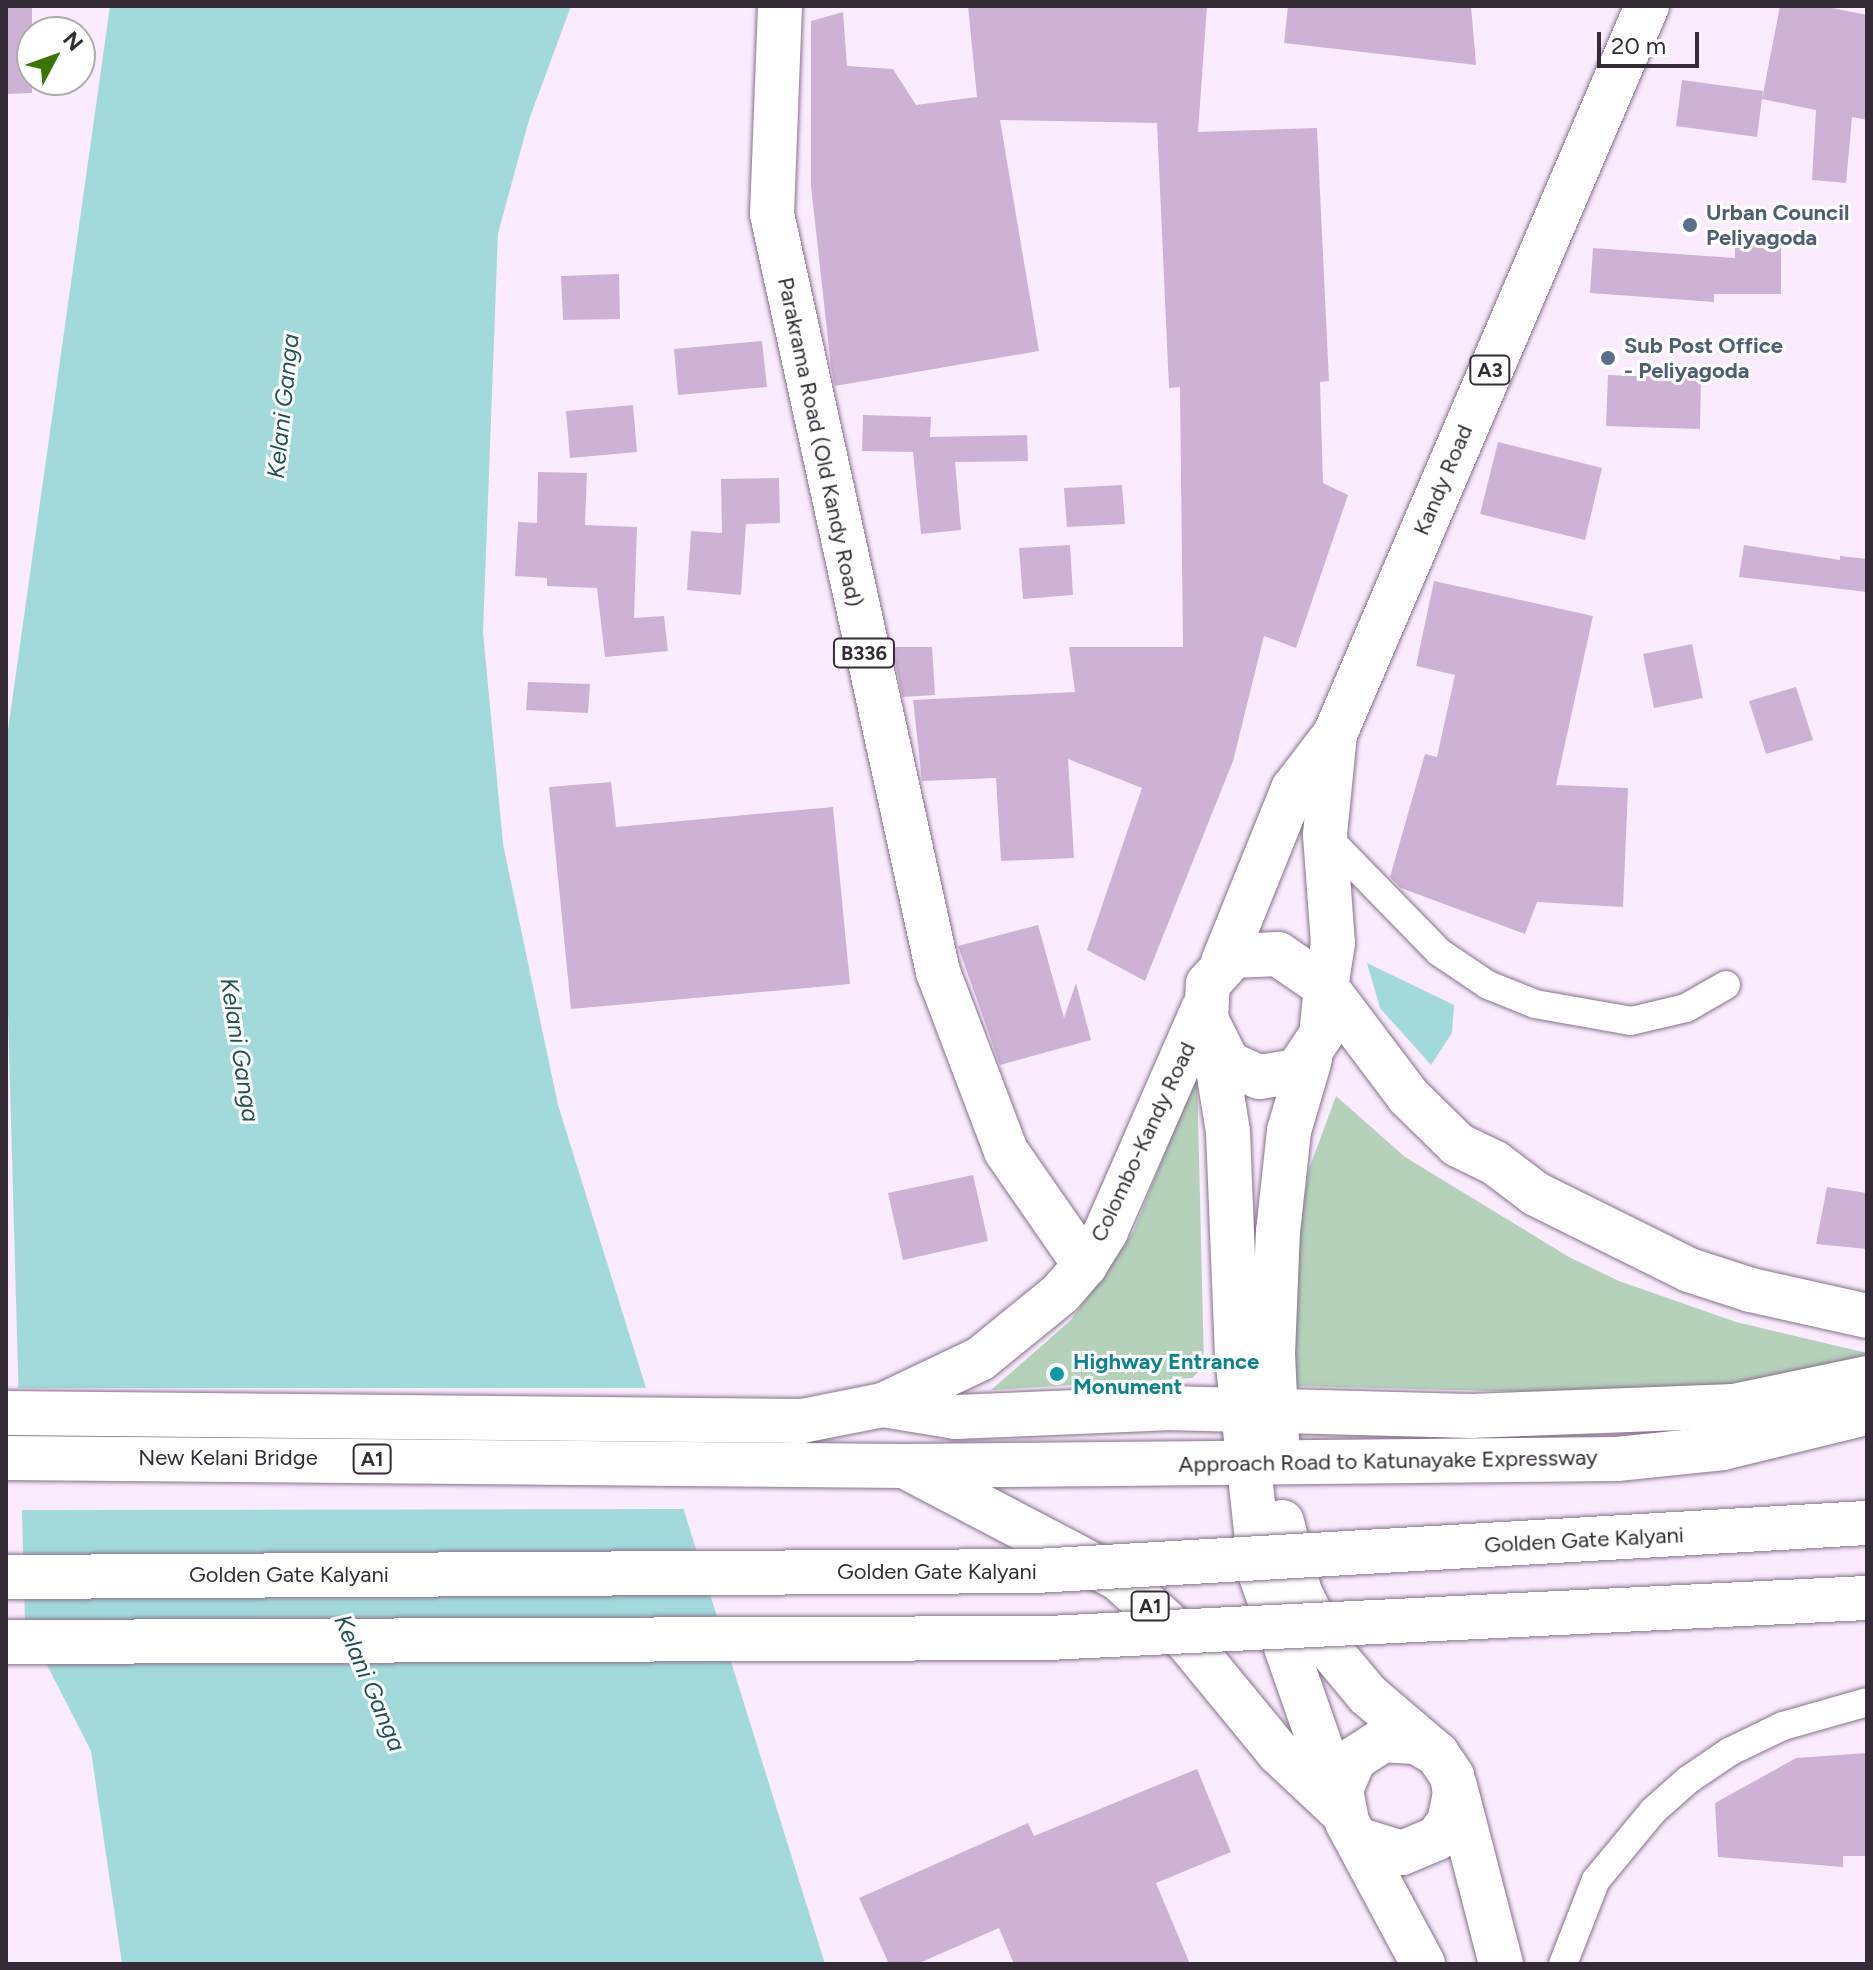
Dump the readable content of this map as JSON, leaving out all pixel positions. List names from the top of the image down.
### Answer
{
  "streets": {
    "main road": [
      "A3",
      "Parakrama Road (Old Kandy Road)",
      "Kandy Road",
      "B336",
      "Colombo-Kandy Road",
      "New Kelani Bridge",
      "A1",
      "Approach Road to Katunayake Expressway",
      "Golden Gate Kalyani"
    ]
  },
  "crossings": [
    ["Parakrama Road (Old Kandy Road)", "Colombo-Kandy Road"],
    ["Kandy Road", "Colombo-Kandy Road"],
    ["Colombo-Kandy Road", "New Kelani Bridge"],
    ["Colombo-Kandy Road", "Approach Road to Katunayake Expressway"],
    ["New Kelani Bridge", "A1"],
    ["New Kelani Bridge", "Approach Road to Katunayake Expressway"],
    ["A1", "Approach Road to Katunayake Expressway"]
  ],
  "water": ["Kelani Ganga"],
  "places": ["Urban Council Peliyagoda", "Sub Post Office - Peliyagoda", "Highway Entrance Monument"],
  "scale_bar": "20 m",
  "north": "top right"
}
